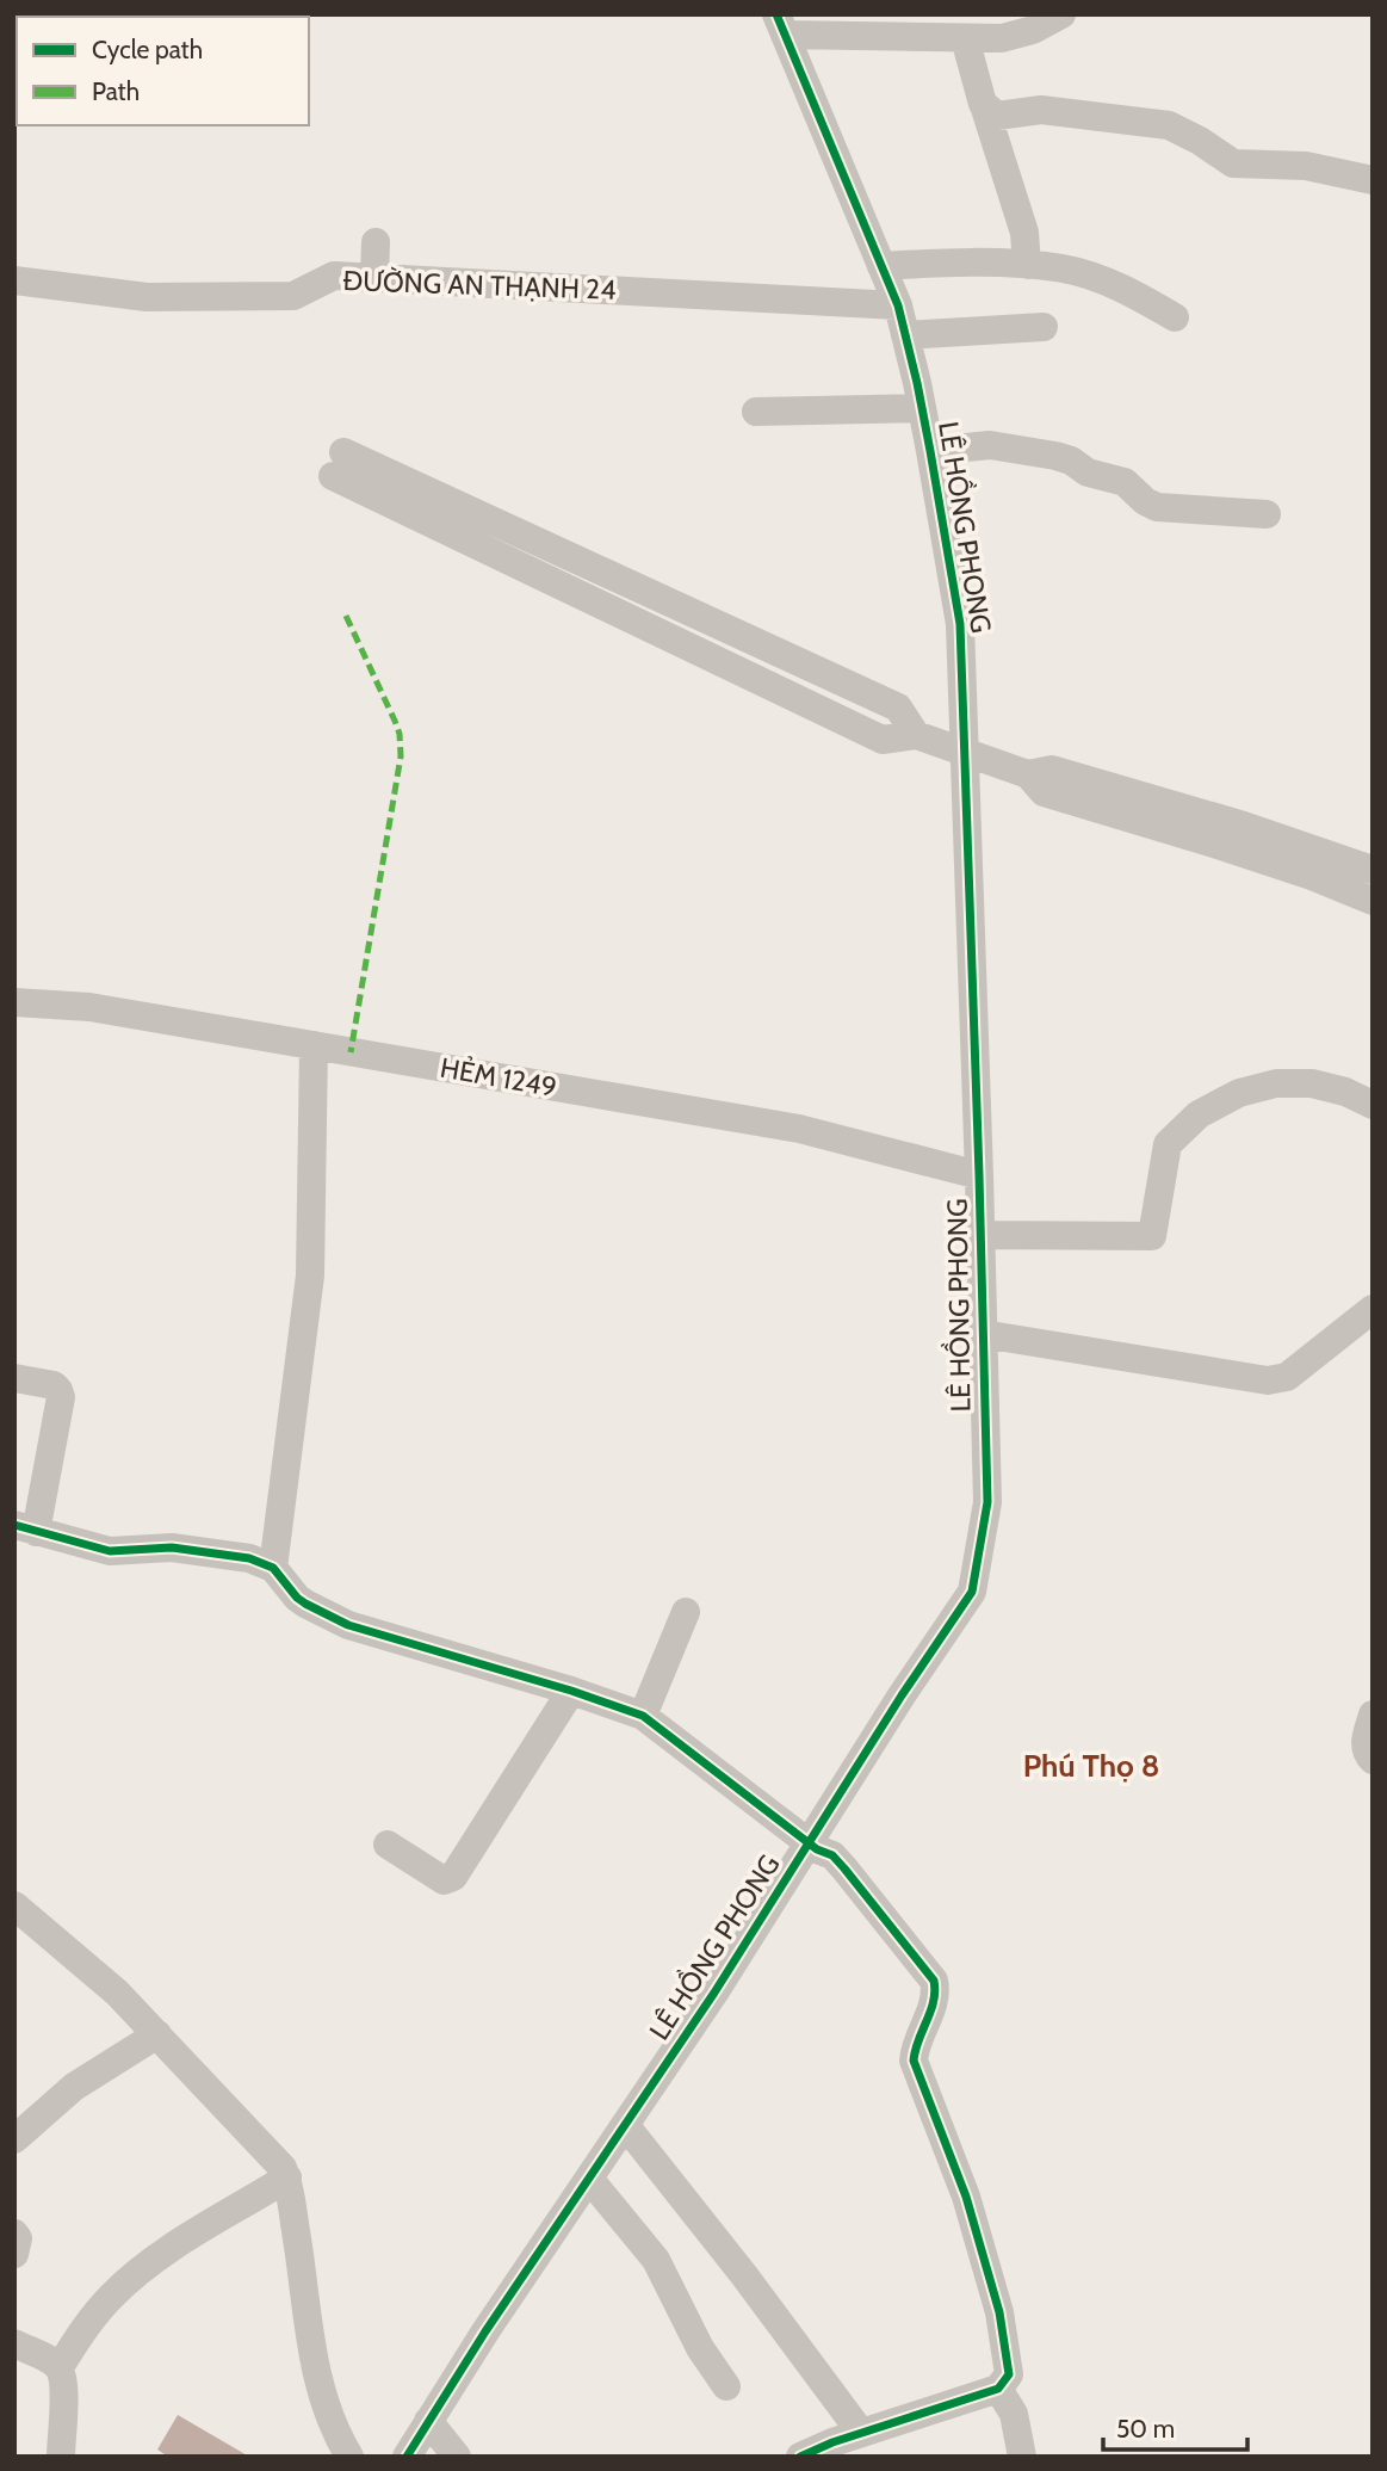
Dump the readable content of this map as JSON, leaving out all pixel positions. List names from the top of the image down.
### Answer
{
  "streets": {
    "street": ["ĐƯỜNG AN THẠNH 24", "LÊ HỒNG PHONG", "HẺM 1249"]
  },
  "crossings": [
    ["ĐƯỜNG AN THẠNH 24", "LÊ HỒNG PHONG"],
    ["LÊ HỒNG PHONG", "HẺM 1249"]
  ],
  "districts": ["Phú Thọ 8"],
  "legend": ["Cycle path", "Path"],
  "scale_bar": "50 m"
}
